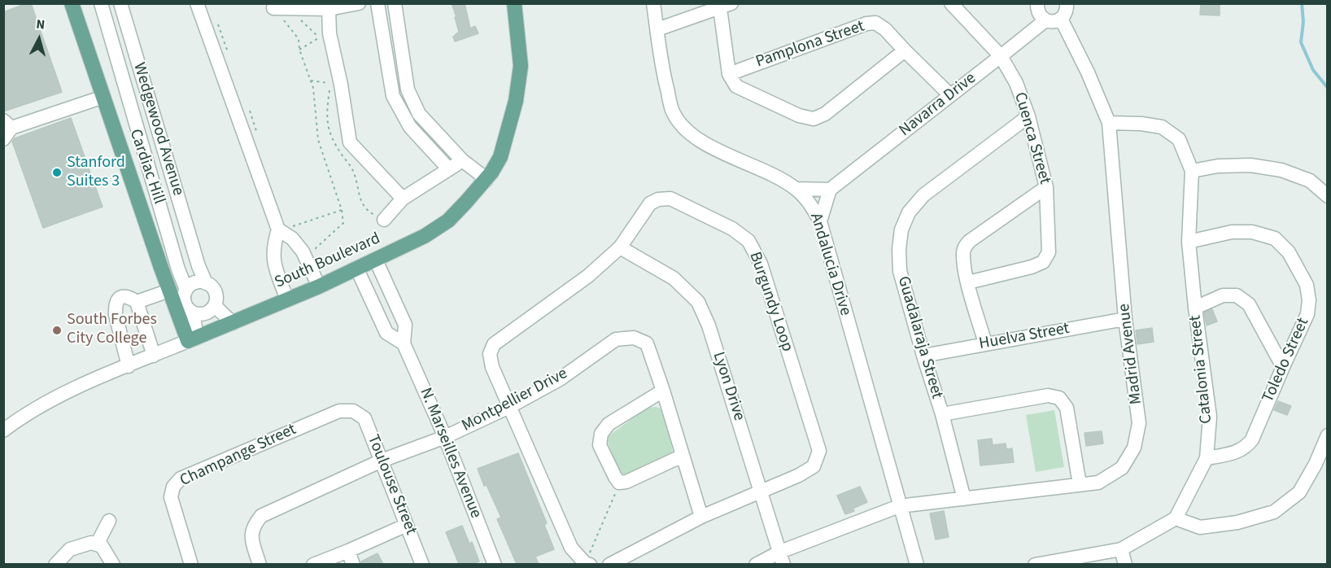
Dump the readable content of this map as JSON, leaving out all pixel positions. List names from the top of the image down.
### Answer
{
  "streets": {
    "main road": ["Cardiac Hill", "South Boulevard"],
    "street": [
      "Pamplona Street",
      "Navarra Drive",
      "Wedgewood Avenue",
      "Cuenca Street",
      "Andalucia Drive",
      "Burgundy Loop",
      "Huelva Street",
      "Guadalaraja Street",
      "Madrid Avenue",
      "Toledo Street",
      "Catalonia Street",
      "Lyon Drive",
      "Montpellier Drive",
      "N. Marseilles Avenue",
      "Champange Street",
      "Toulouse Street"
    ]
  },
  "crossings": [
    ["Pamplona Street", "Navarra Drive"],
    ["Navarra Drive", "Cuenca Street"],
    ["Wedgewood Avenue", "Cardiac Hill"],
    ["Wedgewood Avenue", "South Boulevard"],
    ["Cuenca Street", "Guadalaraja Street"],
    ["Cardiac Hill", "South Boulevard"],
    ["Andalucia Drive", "Madrid Avenue"],
    ["Burgundy Loop", "Lyon Drive"],
    ["Burgundy Loop", "Montpellier Drive"],
    ["Huelva Street", "Guadalaraja Street"],
    ["Huelva Street", "Madrid Avenue"],
    ["Guadalaraja Street", "Madrid Avenue"],
    ["Madrid Avenue", "Catalonia Street"],
    ["Madrid Avenue", "Lyon Drive"],
    ["Toledo Street", "Catalonia Street"],
    ["Montpellier Drive", "N. Marseilles Avenue"],
    ["Montpellier Drive", "Toulouse Street"],
    ["Champange Street", "Toulouse Street"]
  ],
  "places": ["Stanford Suites 3", "South Forbes City College"],
  "north": "top"
}
